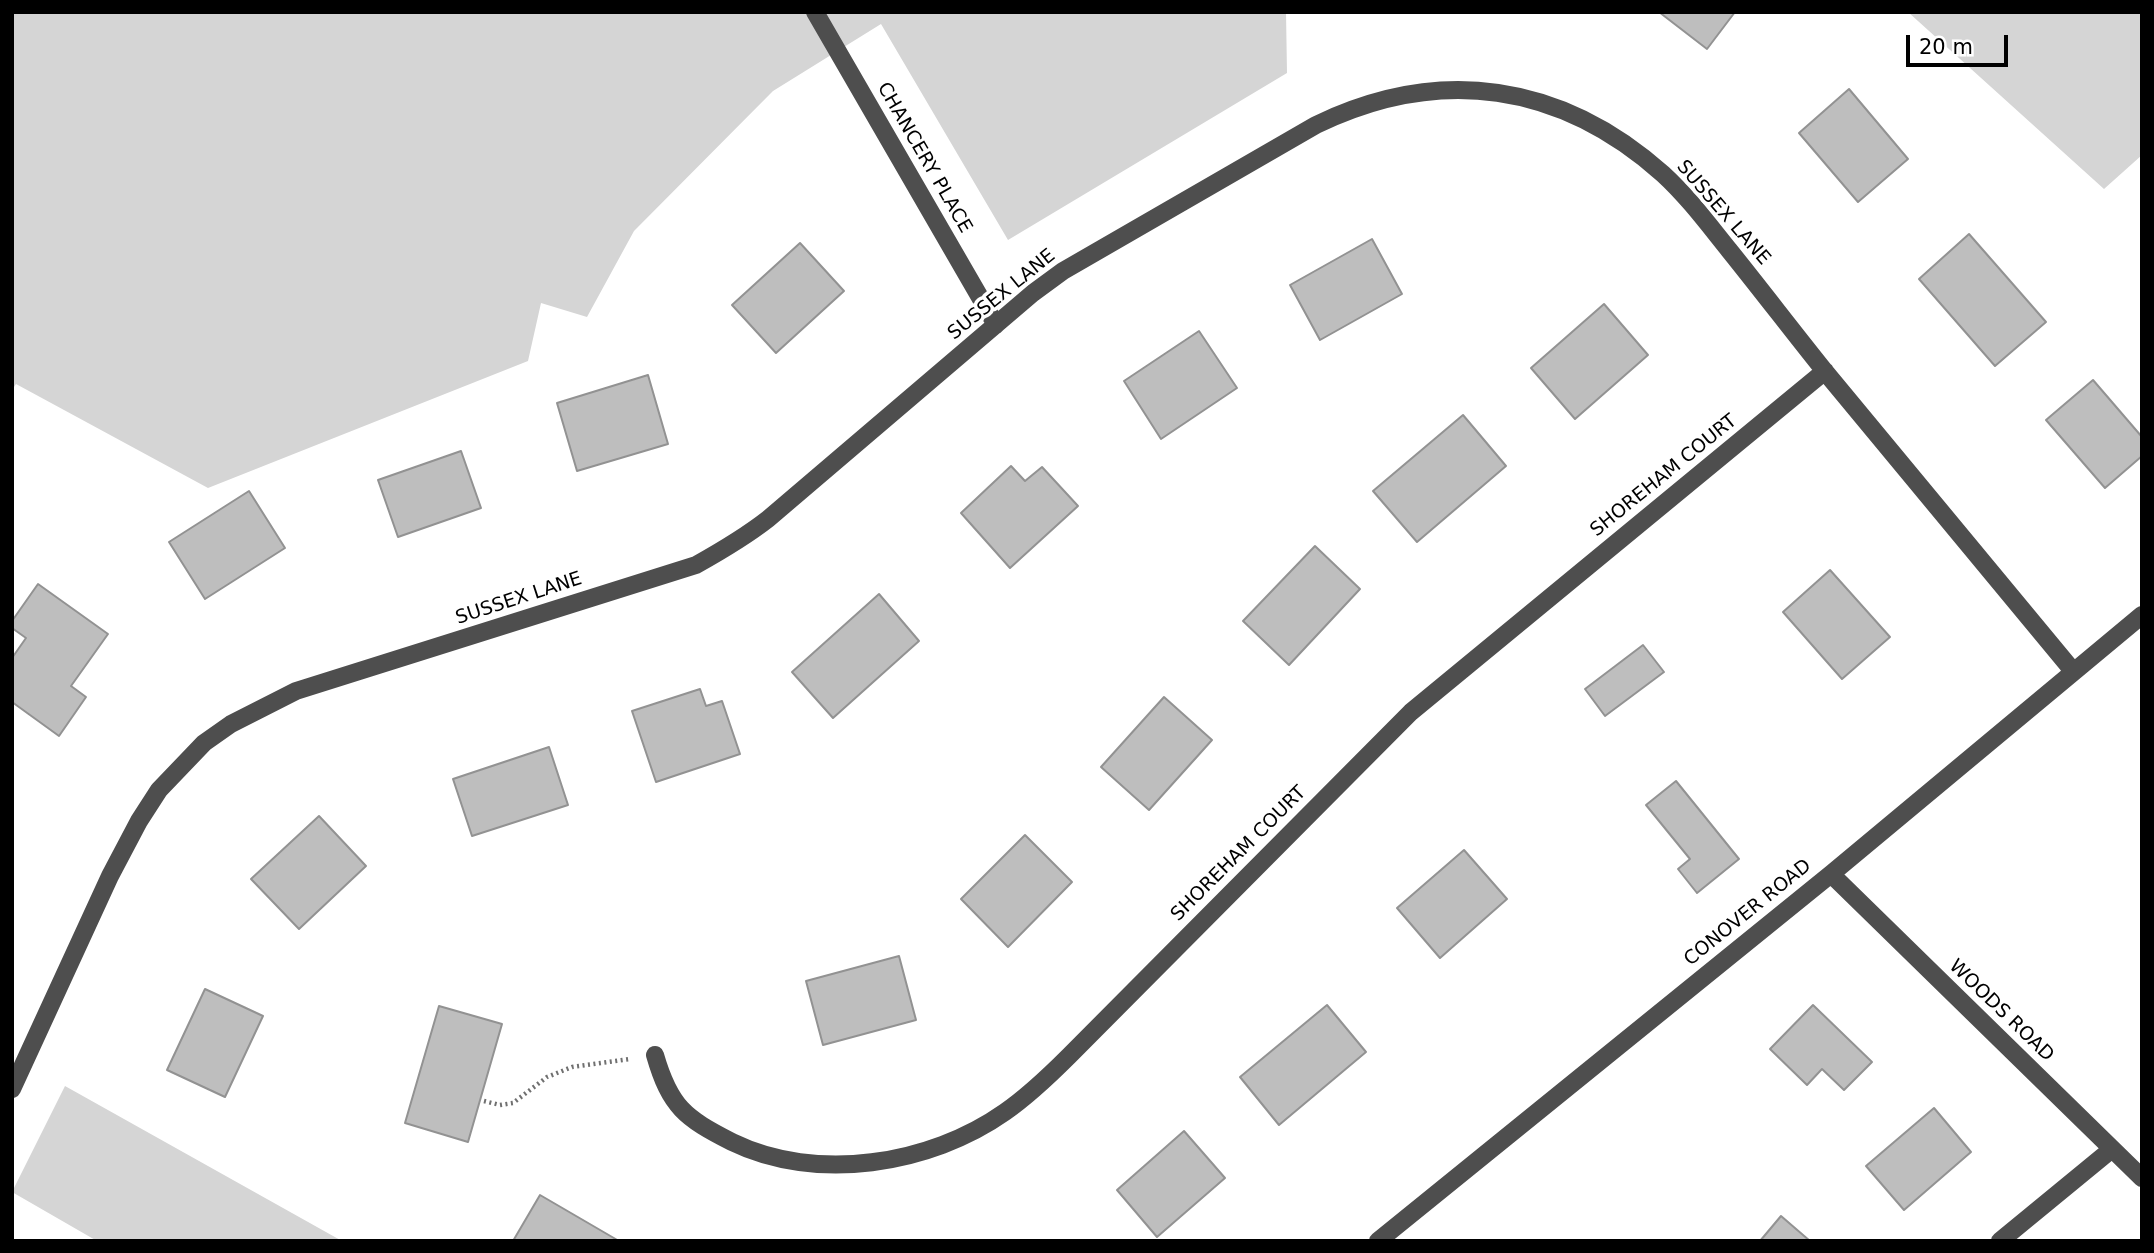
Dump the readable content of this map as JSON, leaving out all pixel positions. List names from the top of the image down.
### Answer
{
  "streets": {
    "street": [
      "CHANCERY PLACE",
      "SUSSEX LANE",
      "SHOREHAM COURT",
      "CONOVER ROAD",
      "WOODS ROAD"
    ]
  },
  "crossings": [
    ["CHANCERY PLACE", "SUSSEX LANE"],
    ["SUSSEX LANE", "SHOREHAM COURT"],
    ["SUSSEX LANE", "CONOVER ROAD"],
    ["CONOVER ROAD", "WOODS ROAD"]
  ],
  "scale_bar": "20 m"
}
